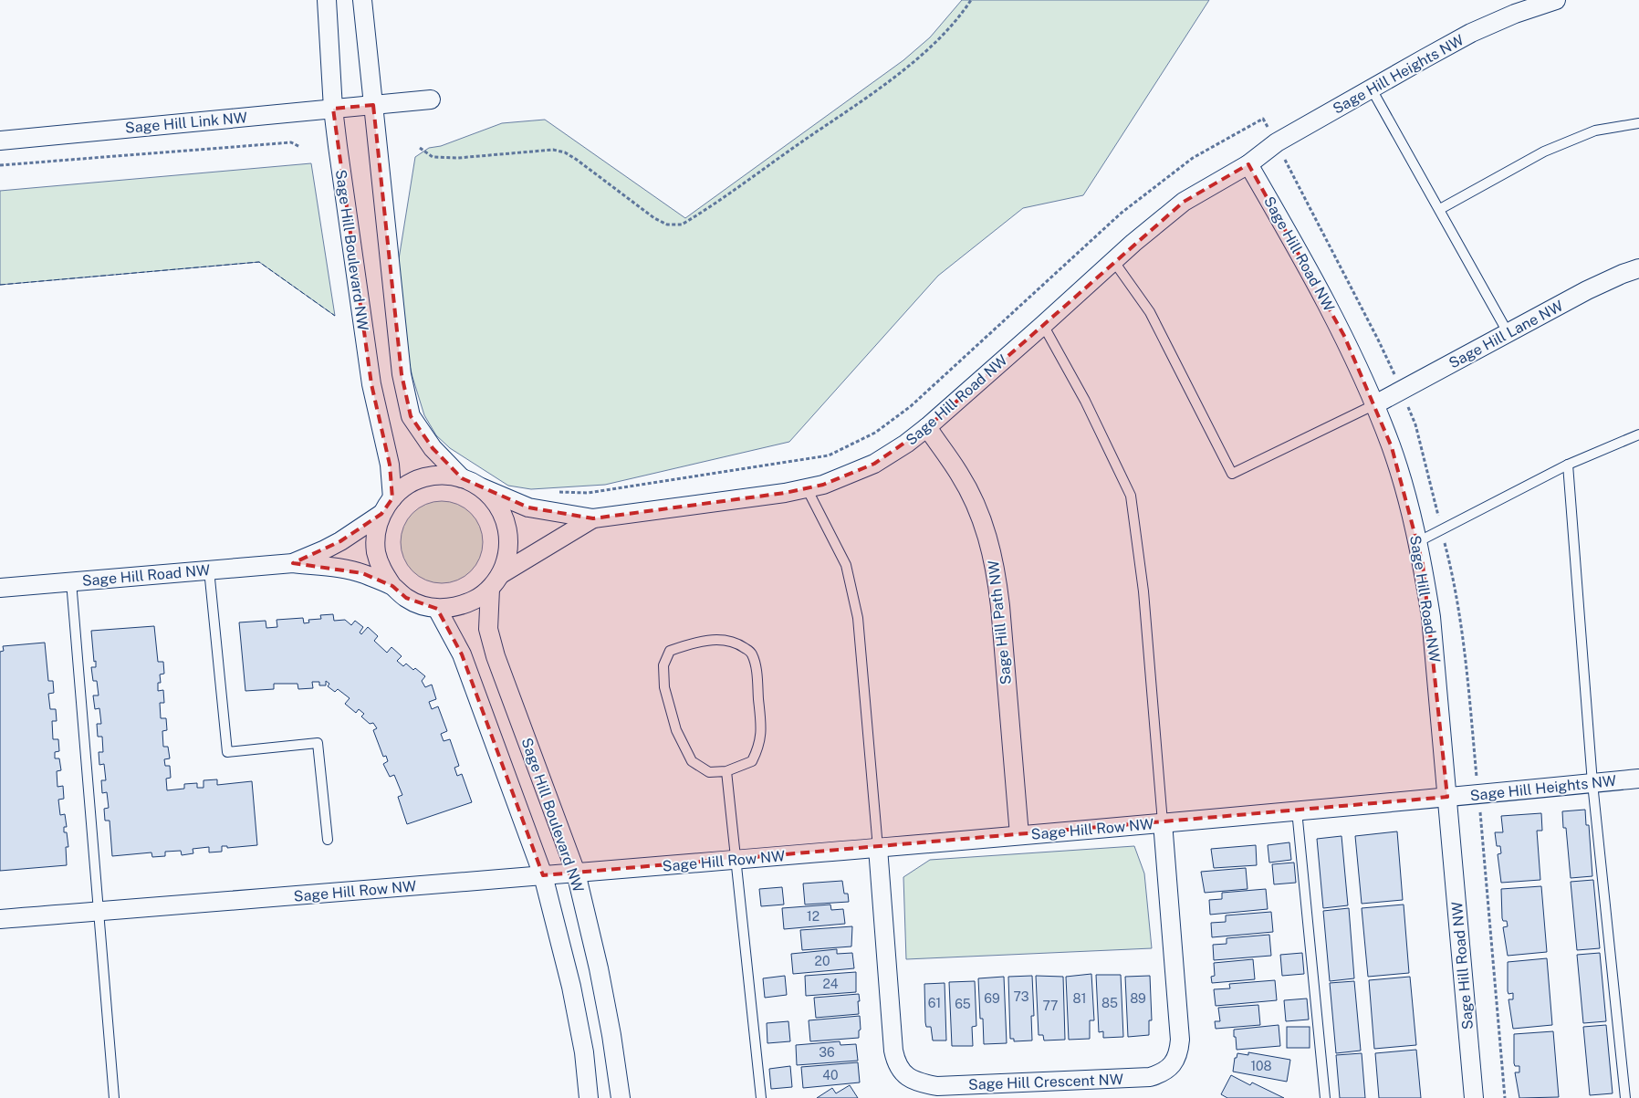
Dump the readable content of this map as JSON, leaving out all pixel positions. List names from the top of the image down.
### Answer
{
  "streets": {
    "street": [
      "Sage Hill Heights NW",
      "Sage Hill Link NW",
      "Sage Hill Boulevard NW",
      "Sage Hill Road NW",
      "Sage Hill Lane NW",
      "Sage Hill Path NW",
      "Sage Hill Row NW",
      "Sage Hill Crescent NW"
    ]
  },
  "crossings": [
    ["Sage Hill Heights NW", "Sage Hill Road NW"],
    ["Sage Hill Heights NW", "Sage Hill Row NW"],
    ["Sage Hill Link NW", "Sage Hill Boulevard NW"],
    ["Sage Hill Boulevard NW", "Sage Hill Road NW"],
    ["Sage Hill Boulevard NW", "Sage Hill Row NW"],
    ["Sage Hill Road NW", "Sage Hill Lane NW"],
    ["Sage Hill Road NW", "Sage Hill Path NW"],
    ["Sage Hill Road NW", "Sage Hill Row NW"],
    ["Sage Hill Path NW", "Sage Hill Row NW"],
    ["Sage Hill Row NW", "Sage Hill Crescent NW"]
  ],
  "house_numbers": [
    "12",
    "20",
    "24",
    "73",
    "69",
    "81",
    "89",
    "61",
    "85",
    "65",
    "77",
    "36",
    "108",
    "40"
  ]
}
